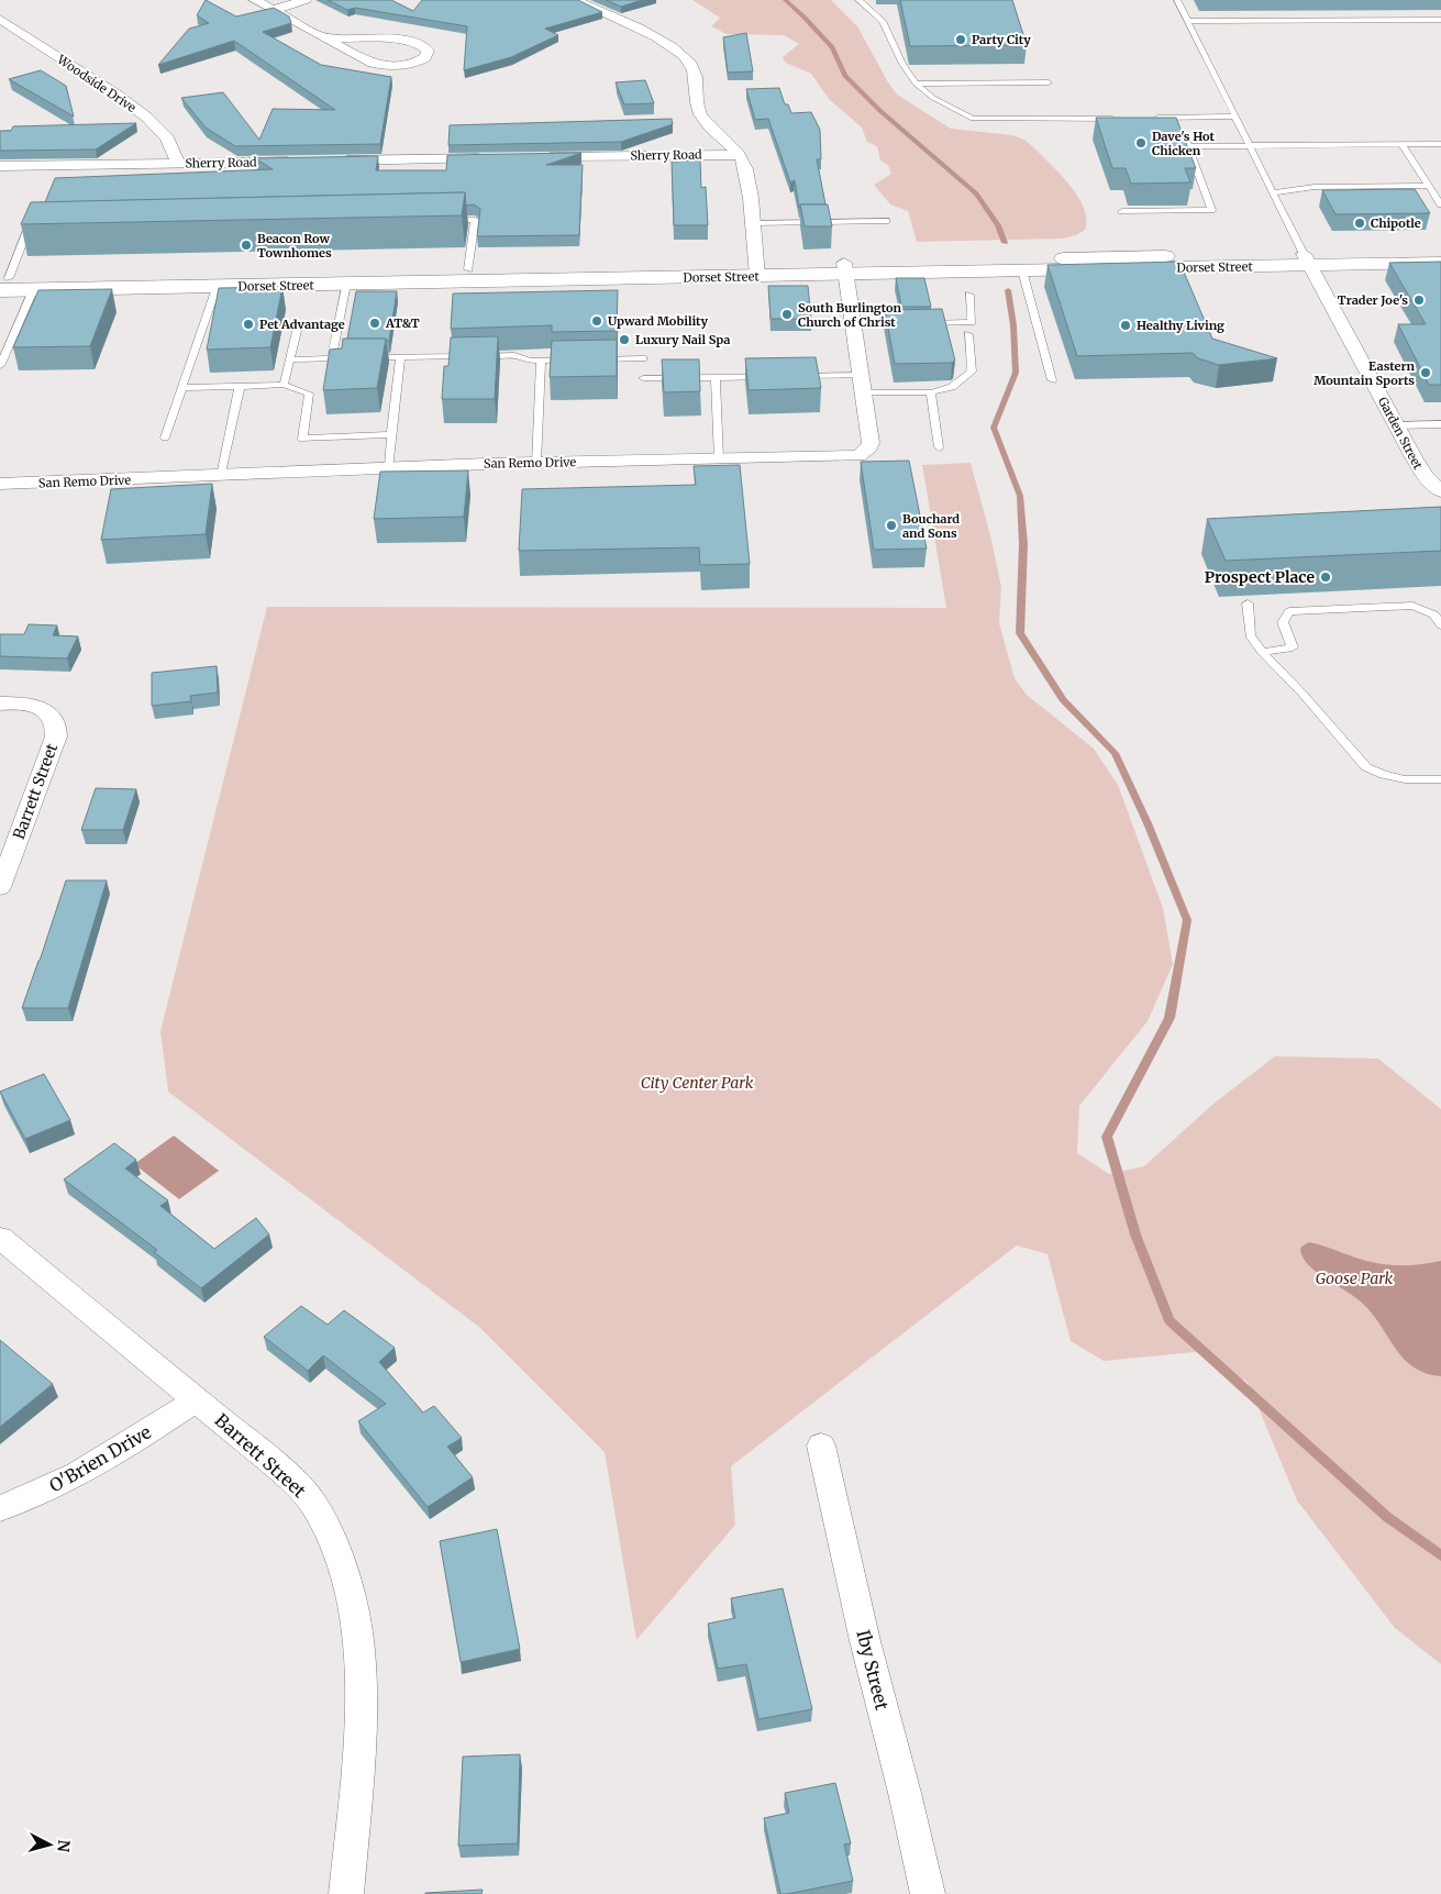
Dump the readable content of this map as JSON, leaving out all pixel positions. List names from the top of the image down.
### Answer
{
  "streets": {
    "main road": ["Dorset Street"],
    "street": [
      "Woodside Drive",
      "Sherry Road",
      "Garden Street",
      "San Remo Drive",
      "Barrett Street",
      "O'Brien Drive",
      "Iby Street"
    ]
  },
  "crossings": [
    ["Woodside Drive", "Sherry Road"],
    ["Dorset Street", "Garden Street"],
    ["Dorset Street", "San Remo Drive"],
    ["Barrett Street", "O'Brien Drive"]
  ],
  "parks": ["City Center Park", "Goose Park"],
  "places": [
    "Party City",
    "Dave's Hot Chicken",
    "Chipotle",
    "Beacon Row Townhomes",
    "Trader Joe's",
    "South Burlington Church of Christ",
    "Upward Mobility",
    "AT&T",
    "Pet Advantage",
    "Healthy Living",
    "Luxury Nail Spa",
    "Eastern Mountain Sports",
    "Bouchard and Sons",
    "Prospect Place"
  ],
  "north": "right"
}
